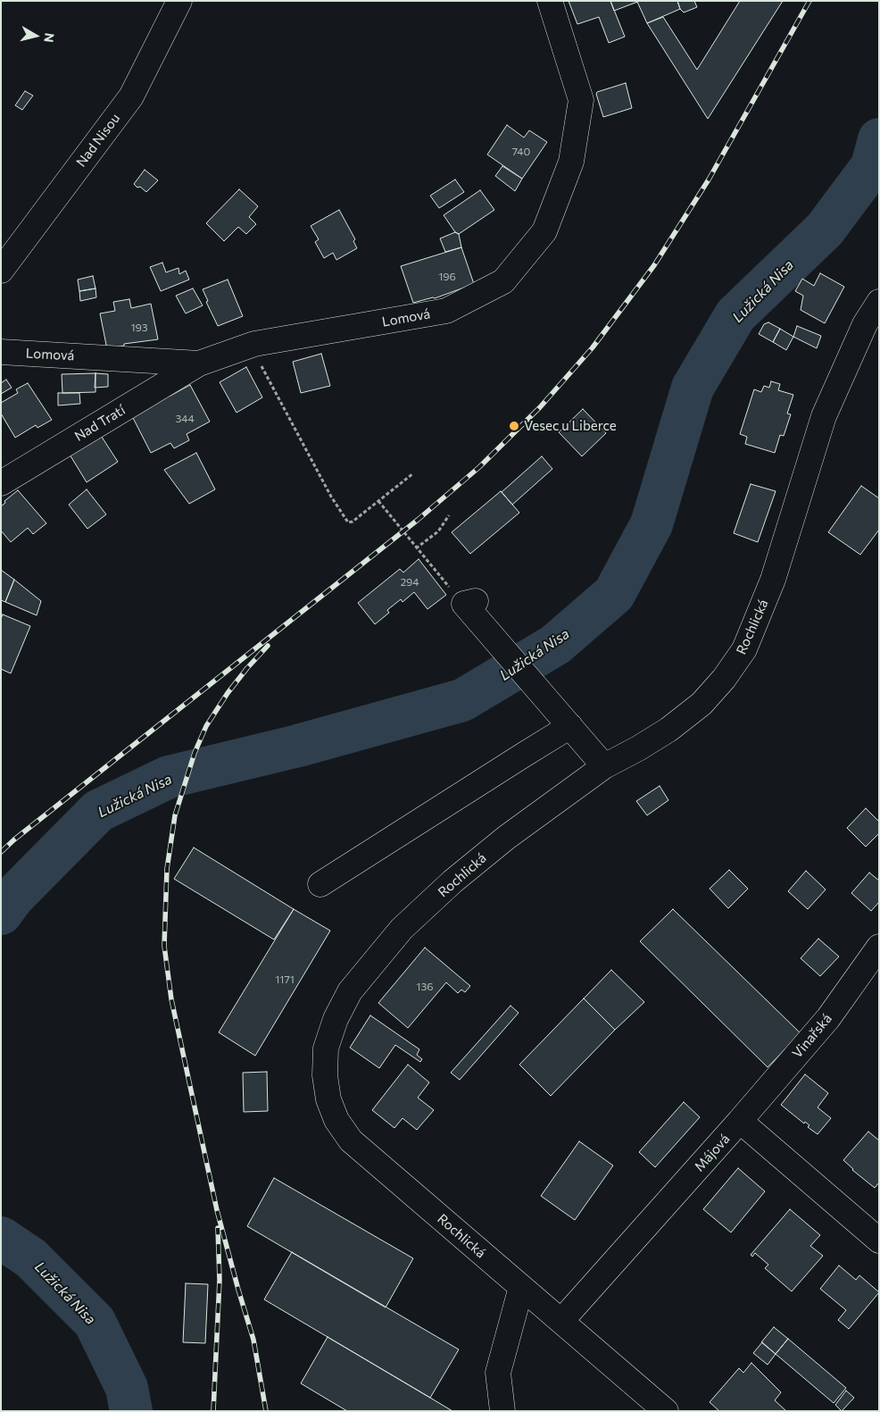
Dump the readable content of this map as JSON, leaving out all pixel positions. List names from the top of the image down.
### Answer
{
  "streets": {
    "street": [
      "Nad Nisou",
      "Lomová",
      "Nad Tratí",
      "Rochlická",
      "Vinařská",
      "Májová"
    ]
  },
  "crossings": [
    ["Lomová", "Nad Tratí"],
    ["Rochlická", "Májová"],
    ["Vinařská", "Májová"]
  ],
  "water": ["Lužická Nisa"],
  "places": ["Vesec u Liberce"],
  "house_numbers": [
    "740",
    "196",
    "193",
    "344",
    "294",
    "1171",
    "136"
  ],
  "north": "right"
}
